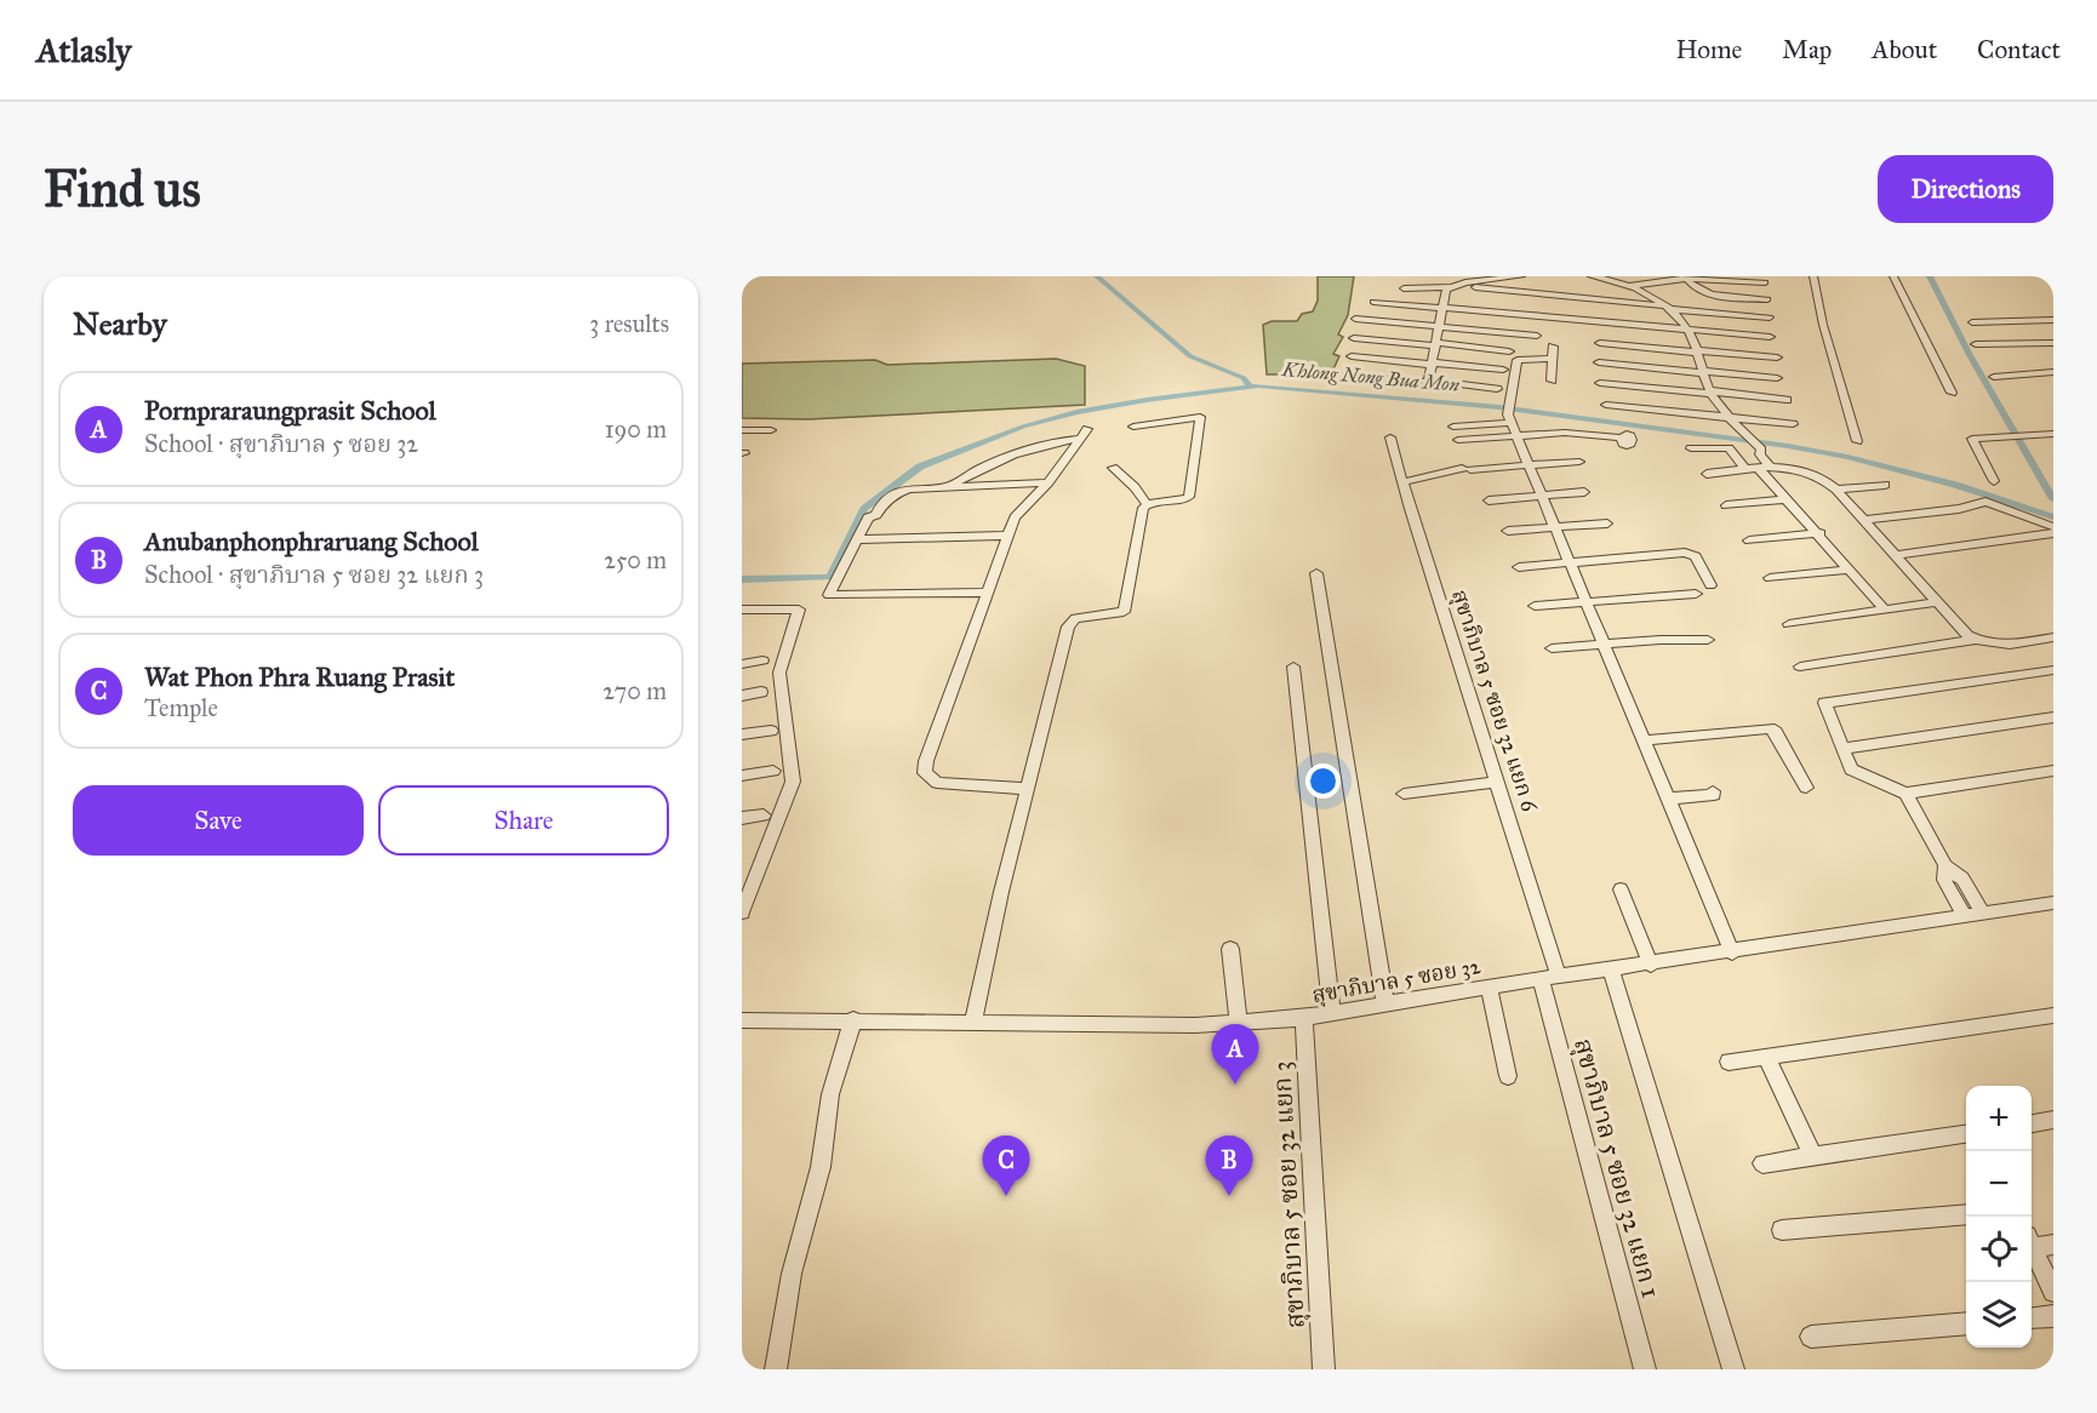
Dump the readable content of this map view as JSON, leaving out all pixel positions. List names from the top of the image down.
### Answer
{
  "streets": {
    "street": [
      "สุขาภิบาล 5 ซอย 32 แยก 6",
      "สุขาภิบาล 5 ซอย 32",
      "สุขาภิบาล 5 ซอย 32 แยก 1",
      "สุขาภิบาล 5 ซอย 32 แยก 3"
    ]
  },
  "crossings": [
    ["สุขาภิบาล 5 ซอย 32 แยก 6", "สุขาภิบาล 5 ซอย 32"],
    ["สุขาภิบาล 5 ซอย 32 แยก 6", "สุขาภิบาล 5 ซอย 32 แยก 1"],
    ["สุขาภิบาล 5 ซอย 32", "สุขาภิบาล 5 ซอย 32 แยก 1"],
    ["สุขาภิบาล 5 ซอย 32", "สุขาภิบาล 5 ซอย 32 แยก 3"]
  ],
  "water": ["Khlong Nong Bua Mon"],
  "page": {
    "header": "Atlasly",
    "nav": [
      "Home",
      "Map",
      "About",
      "Contact"
    ],
    "buttons": [
      "Directions",
      ["Save", "Share"]
    ],
    "title": "Find us",
    "heading": ["Nearby", "3 results"],
    "list": [
      {
        "mark": "A",
        "name": "Pornpraraungprasit School",
        "note": "School · สุขาภิบาล 5 ซอย 32",
        "value": "190 m"
      },
      {
        "mark": "B",
        "name": "Anubanphonphraruang School",
        "note": "School · สุขาภิบาล 5 ซอย 32 แยก 3",
        "value": "250 m"
      },
      {
        "mark": "C",
        "name": "Wat Phon Phra Ruang Prasit",
        "note": "Temple",
        "value": "270 m"
      }
    ],
    "pins": ["A", "B", "C"],
    "map_buttons": ["+", "−"]
  }
}
